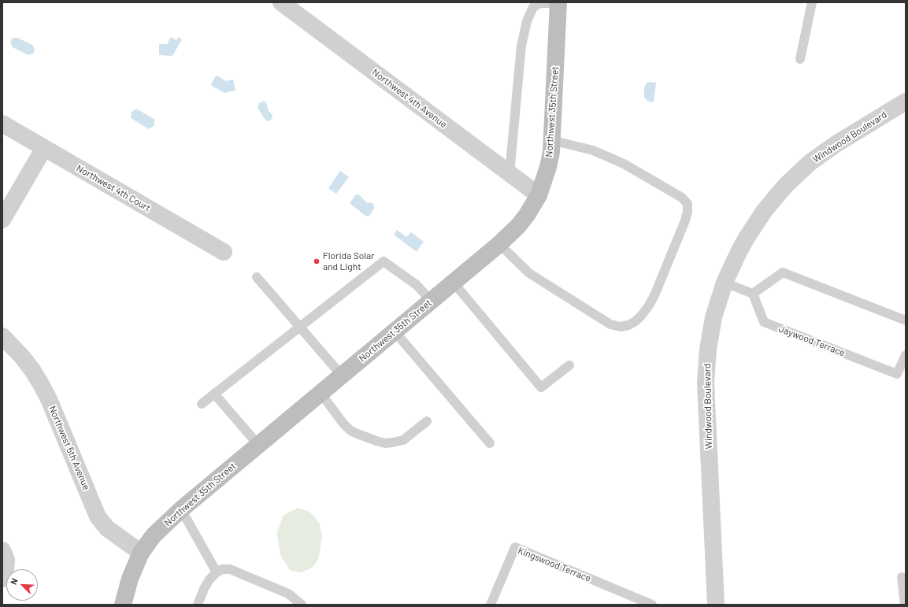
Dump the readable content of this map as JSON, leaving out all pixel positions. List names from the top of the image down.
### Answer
{
  "streets": {
    "street": [
      "Northwest 4th Avenue",
      "Northwest 35th Street",
      "Windwood Boulevard",
      "Northwest 4th Court",
      "Northwest 5th Avenue"
    ],
    "lane": ["Jaywood Terrace", "Kingswood Terrace"]
  },
  "crossings": [
    ["Northwest 4th Avenue", "Northwest 35th Street"],
    ["Northwest 35th Street", "Northwest 5th Avenue"]
  ],
  "places": ["Florida Solar and Light"],
  "north": "top left"
}
